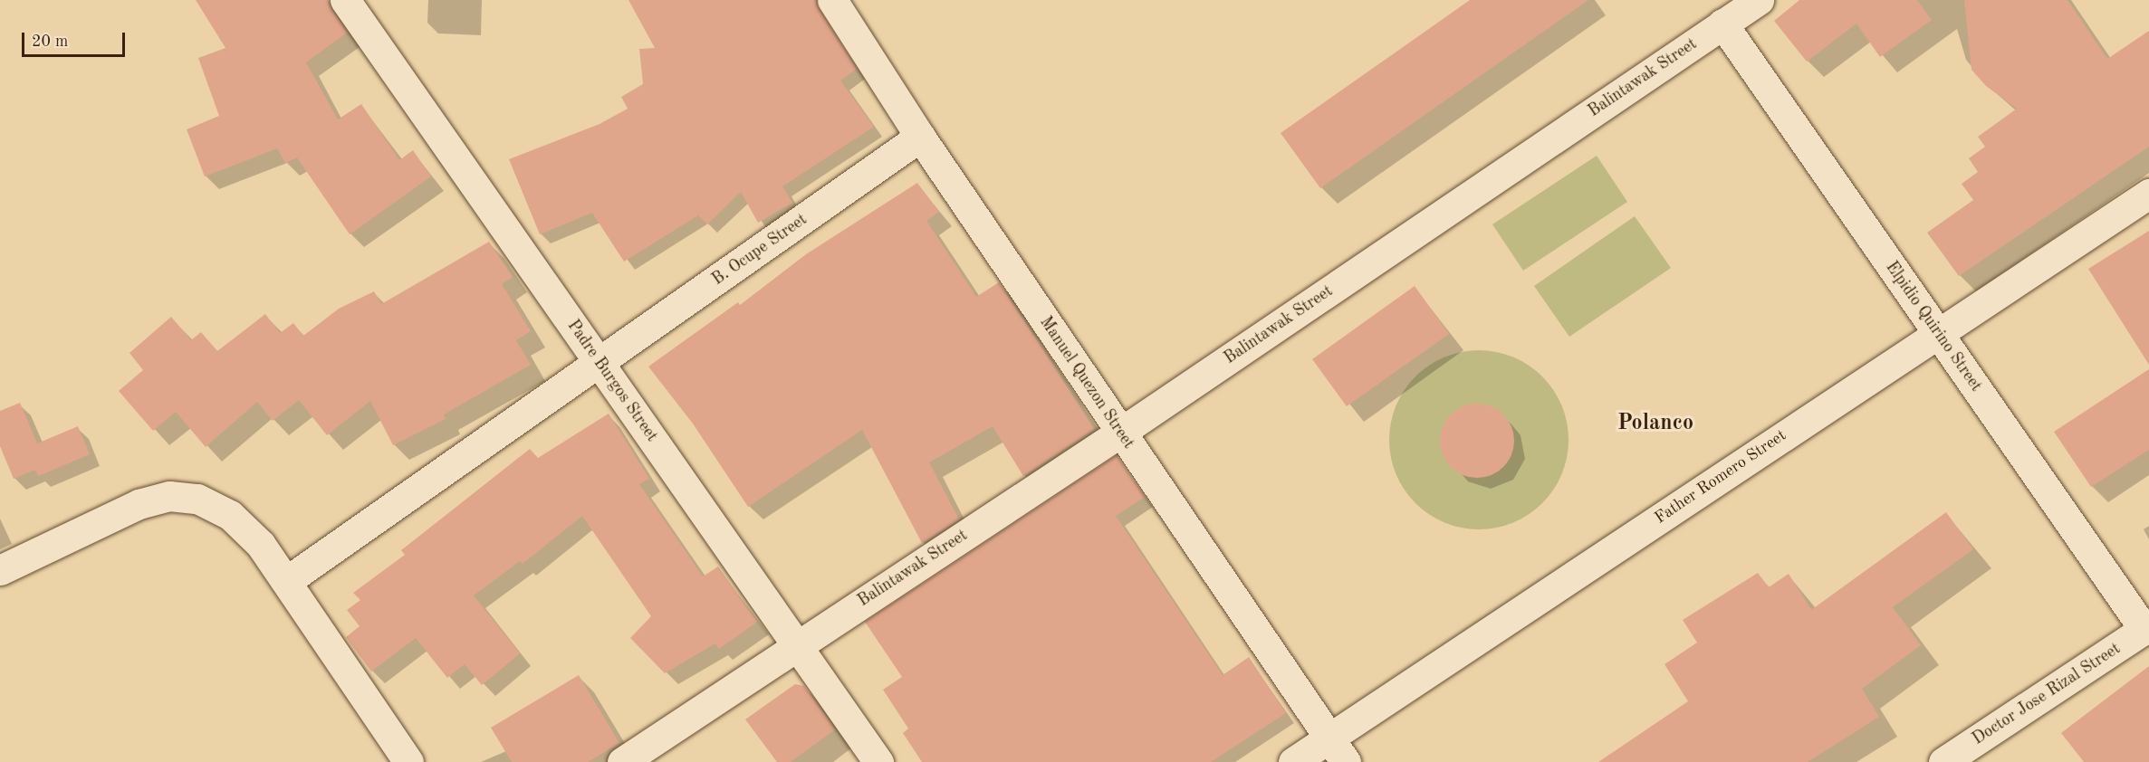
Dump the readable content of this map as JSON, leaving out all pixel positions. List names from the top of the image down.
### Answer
{
  "streets": {
    "street": [
      "Balintawak Street",
      "B. Ocupe Street",
      "Elpidio Quirino Street",
      "Padre Burgos Street",
      "Manuel Quezon Street",
      "Father Romero Street",
      "Doctor Jose Rizal Street"
    ]
  },
  "crossings": [
    ["Balintawak Street", "Elpidio Quirino Street"],
    ["Balintawak Street", "Padre Burgos Street"],
    ["Balintawak Street", "Manuel Quezon Street"],
    ["B. Ocupe Street", "Padre Burgos Street"],
    ["B. Ocupe Street", "Manuel Quezon Street"],
    ["Elpidio Quirino Street", "Father Romero Street"],
    ["Elpidio Quirino Street", "Doctor Jose Rizal Street"],
    ["Manuel Quezon Street", "Father Romero Street"]
  ],
  "districts": ["Polanco"],
  "scale_bar": "20 m"
}
